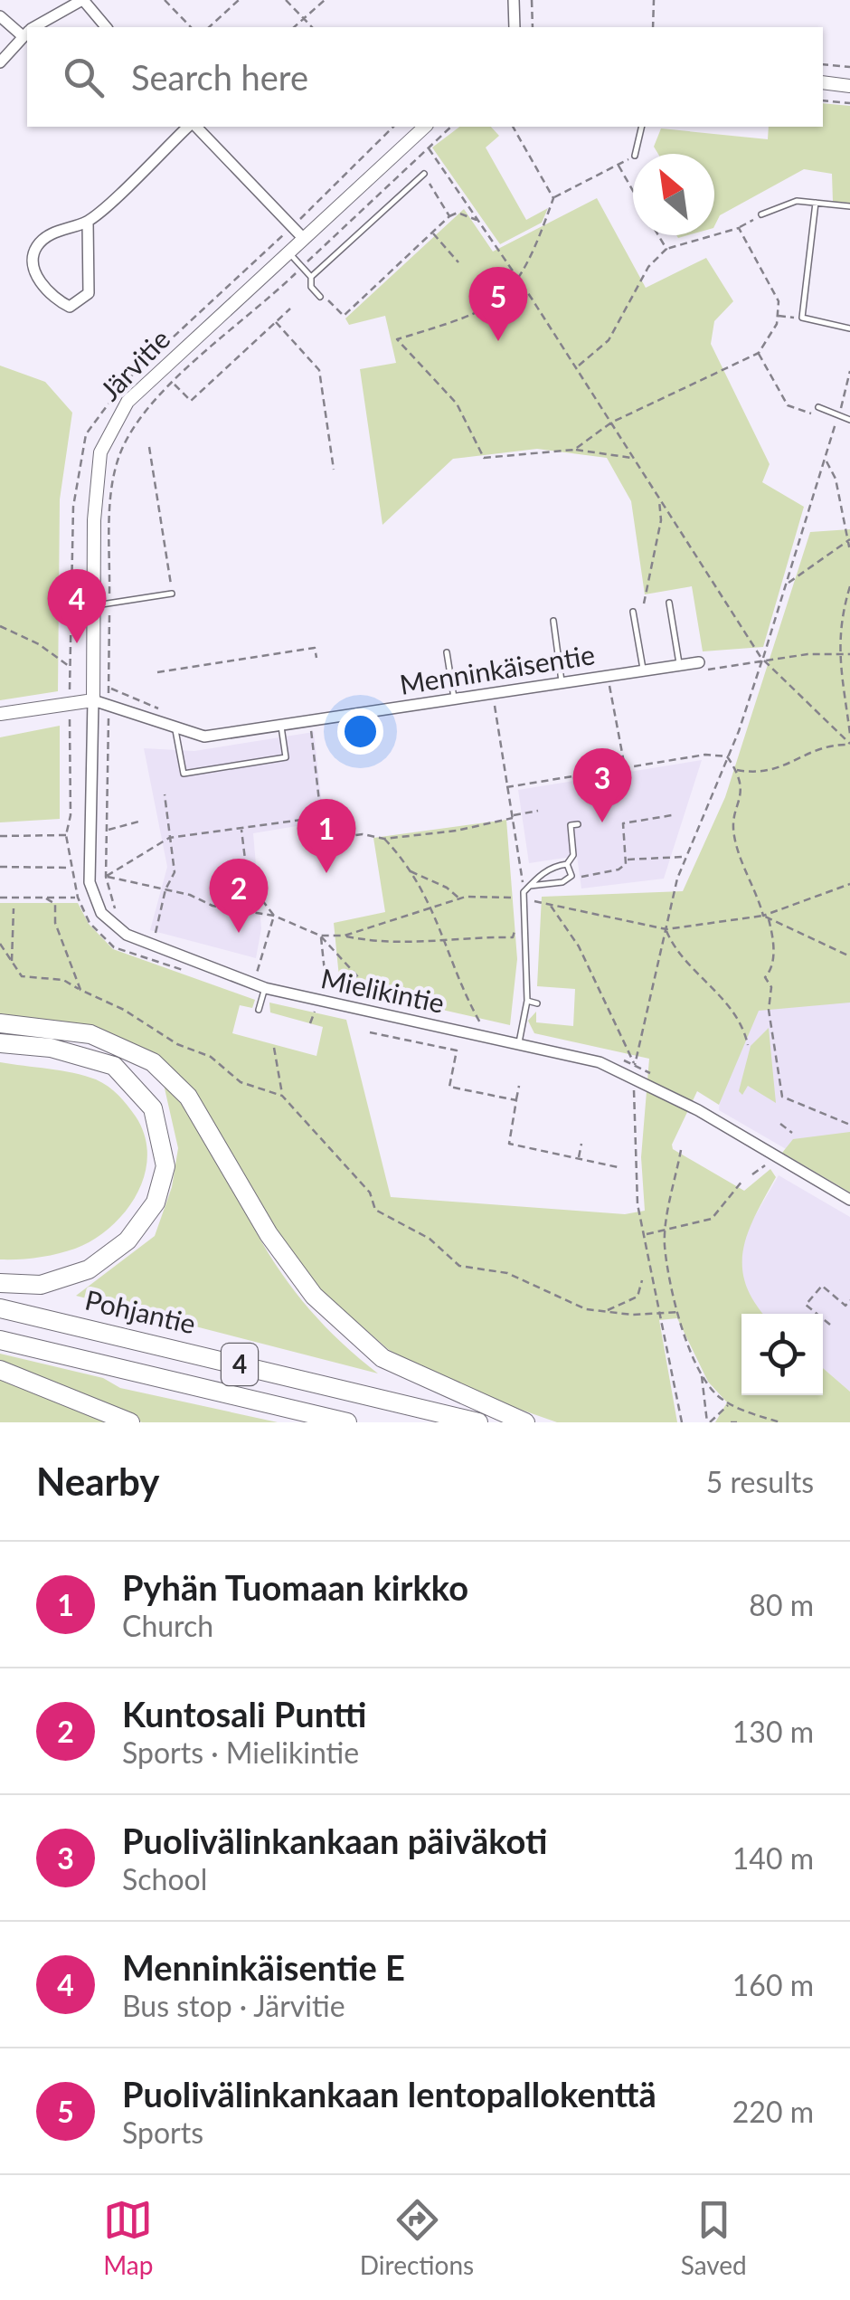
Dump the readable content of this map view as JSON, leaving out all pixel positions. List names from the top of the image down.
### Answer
{
  "streets": {
    "highway": ["Pohjantie", "4"],
    "street": ["Järvitie", "Menninkäisentie", "Mielikintie"]
  },
  "crossings": [
    ["Järvitie", "Menninkäisentie"],
    ["Järvitie", "Mielikintie"],
    ["Menninkäisentie", "Mielikintie"]
  ],
  "north": "top left",
  "page": {
    "search": "Search here",
    "pins": [
      "5",
      "4",
      "3",
      "1",
      "2"
    ],
    "heading": ["Nearby", "5 results"],
    "list": [
      {
        "mark": "1",
        "name": "Pyhän Tuomaan kirkko",
        "note": "Church",
        "value": "80 m"
      },
      {
        "mark": "2",
        "name": "Kuntosali Puntti",
        "note": "Sports · Mielikintie",
        "value": "130 m"
      },
      {
        "mark": "3",
        "name": "Puolivälinkankaan päiväkoti",
        "note": "School",
        "value": "140 m"
      },
      {
        "mark": "4",
        "name": "Menninkäisentie E",
        "note": "Bus stop · Järvitie",
        "value": "160 m"
      },
      {
        "mark": "5",
        "name": "Puolivälinkankaan lentopallokenttä",
        "note": "Sports",
        "value": "220 m"
      }
    ],
    "nav": ["Map", "Directions", "Saved"]
  }
}
